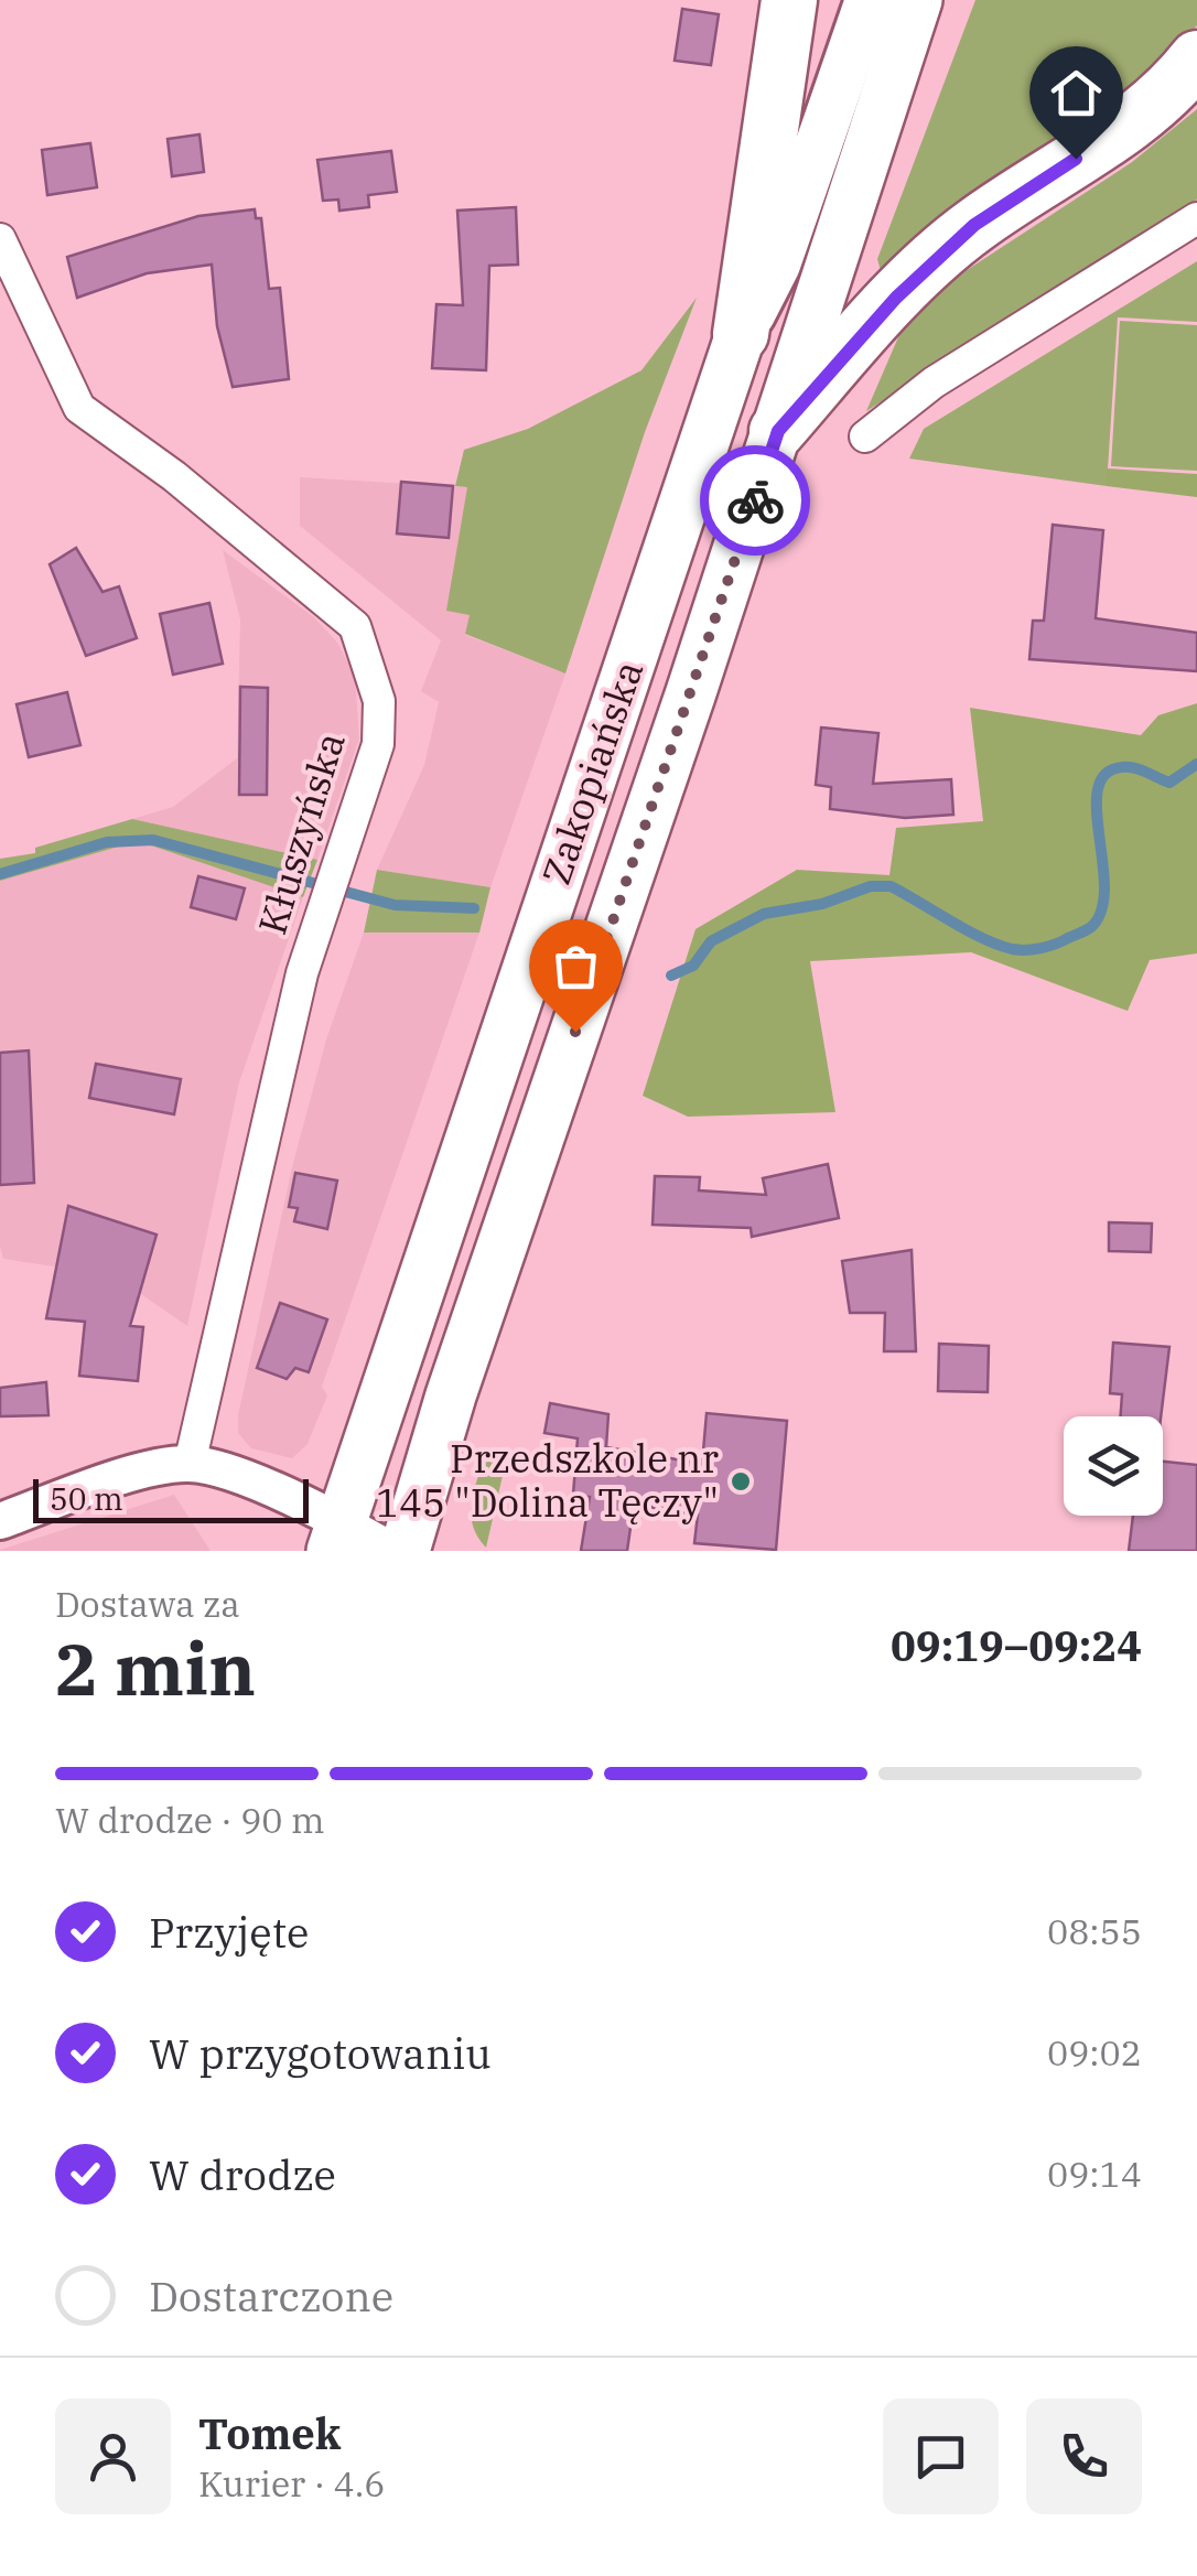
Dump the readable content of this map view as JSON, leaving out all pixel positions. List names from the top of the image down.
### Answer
{
  "streets": {
    "highway": ["Zakopiańska"],
    "street": ["Kłuszyńska"]
  },
  "places": ["Przedszkole nr 145 \"Dolina Tęczy\""],
  "scale_bar": "50 m",
  "page": {
    "scale": "50 m",
    "heading": ["2 min", "Dostawa za", "09:19–09:24"],
    "panel": ["Tomek", "Kurier · 4.6"],
    "bar": "W drodze · 90 m",
    "list": [
      ["Przyjęte", "08:55"],
      ["W przygotowaniu", "09:02"],
      ["W drodze", "09:14"],
      "Dostarczone"
    ]
  }
}
